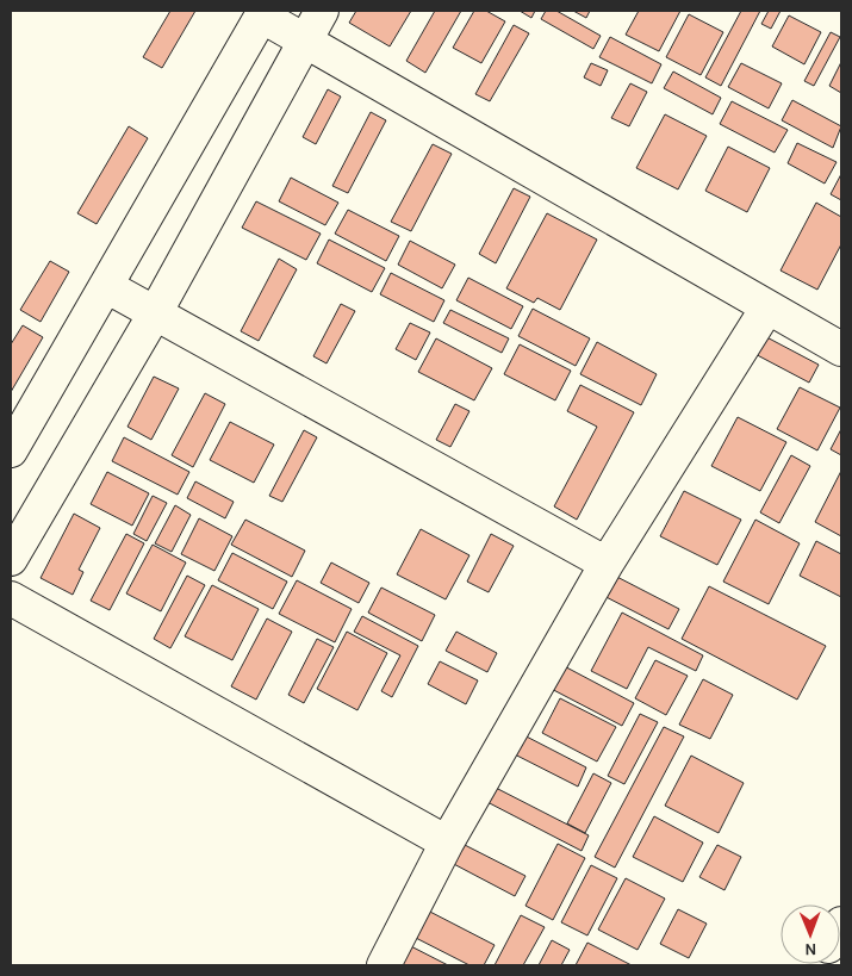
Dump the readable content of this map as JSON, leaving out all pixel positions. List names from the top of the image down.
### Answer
{
  "north": "bottom"
}
